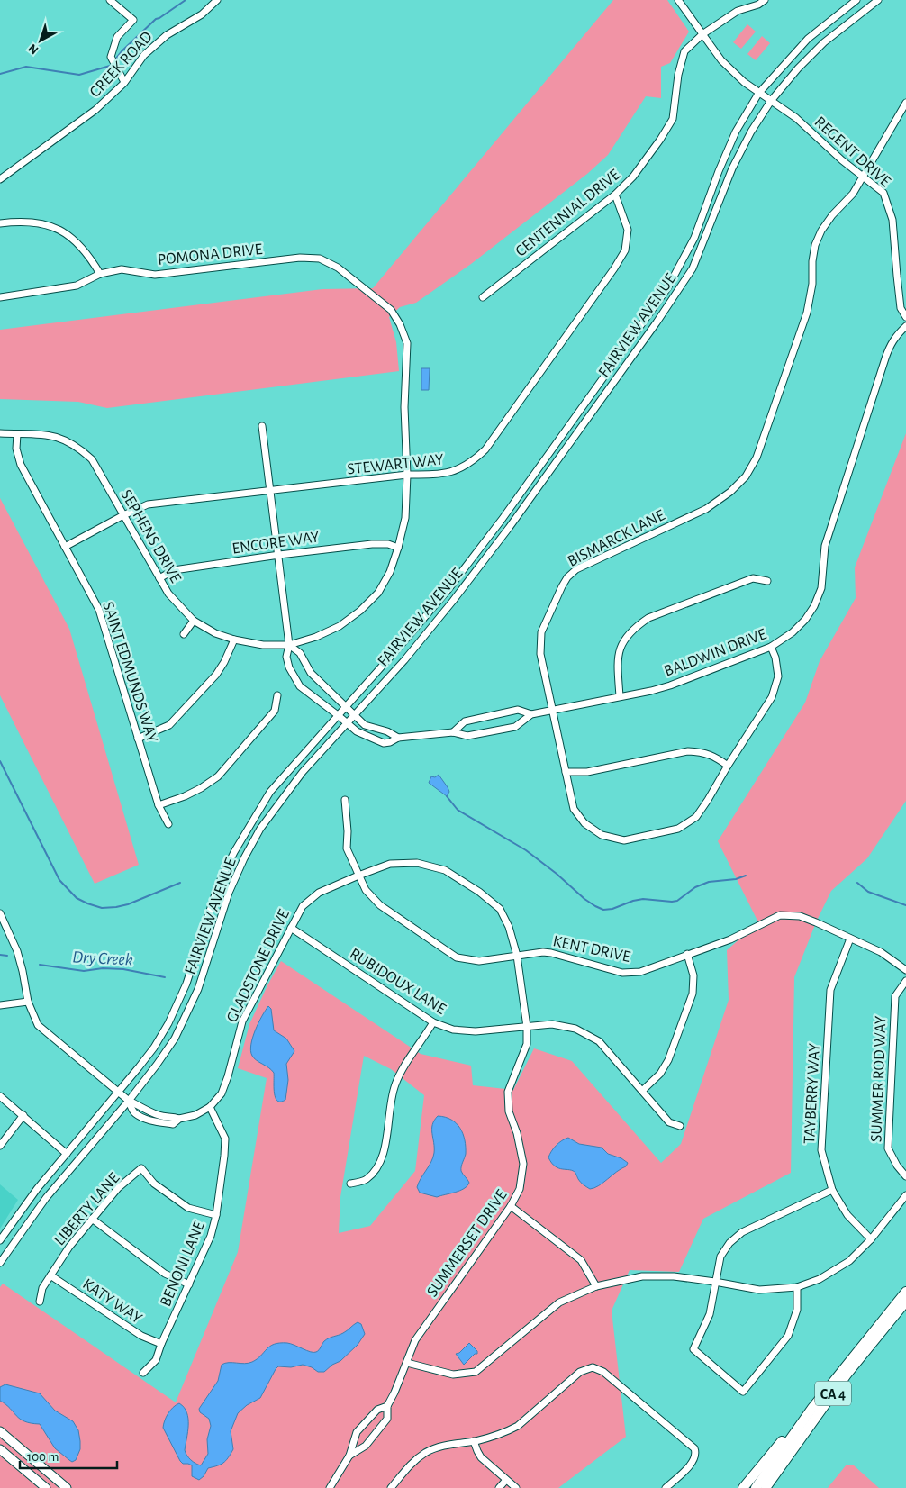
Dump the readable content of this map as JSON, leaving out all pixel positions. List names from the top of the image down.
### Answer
{
  "streets": {
    "highway": ["CA 4"],
    "street": [
      "CREEK ROAD",
      "REGENT DRIVE",
      "CENTENNIAL DRIVE",
      "POMONA DRIVE",
      "FAIRVIEW AVENUE",
      "STEWART WAY",
      "SEPHENS DRIVE",
      "BISMARCK LANE",
      "ENCORE WAY",
      "BALDWIN DRIVE",
      "SAINT EDMUNDS WAY",
      "KENT DRIVE",
      "GLADSTONE DRIVE",
      "RUBIDOUX LANE",
      "SUMMER ROD WAY",
      "TAYBERRY WAY",
      "LIBERTY LANE",
      "SUMMERSET DRIVE",
      "BENONI LANE",
      "KATY WAY"
    ]
  },
  "crossings": [
    ["REGENT DRIVE", "CENTENNIAL DRIVE"],
    ["REGENT DRIVE", "FAIRVIEW AVENUE"],
    ["REGENT DRIVE", "BISMARCK LANE"],
    ["CENTENNIAL DRIVE", "STEWART WAY"],
    ["POMONA DRIVE", "SEPHENS DRIVE"],
    ["FAIRVIEW AVENUE", "BALDWIN DRIVE"],
    ["FAIRVIEW AVENUE", "GLADSTONE DRIVE"],
    ["STEWART WAY", "SEPHENS DRIVE"],
    ["STEWART WAY", "BALDWIN DRIVE"],
    ["STEWART WAY", "SAINT EDMUNDS WAY"],
    ["SEPHENS DRIVE", "ENCORE WAY"],
    ["SEPHENS DRIVE", "BALDWIN DRIVE"],
    ["SEPHENS DRIVE", "SAINT EDMUNDS WAY"],
    ["BISMARCK LANE", "BALDWIN DRIVE"],
    ["ENCORE WAY", "BALDWIN DRIVE"],
    ["KENT DRIVE", "GLADSTONE DRIVE"],
    ["KENT DRIVE", "TAYBERRY WAY"],
    ["KENT DRIVE", "SUMMERSET DRIVE"],
    ["GLADSTONE DRIVE", "RUBIDOUX LANE"],
    ["GLADSTONE DRIVE", "SUMMERSET DRIVE"],
    ["GLADSTONE DRIVE", "BENONI LANE"],
    ["RUBIDOUX LANE", "SUMMERSET DRIVE"],
    ["LIBERTY LANE", "BENONI LANE"],
    ["LIBERTY LANE", "KATY WAY"],
    ["BENONI LANE", "KATY WAY"]
  ],
  "water": ["Dry Creek"],
  "scale_bar": "100 m",
  "north": "bottom left"
}
